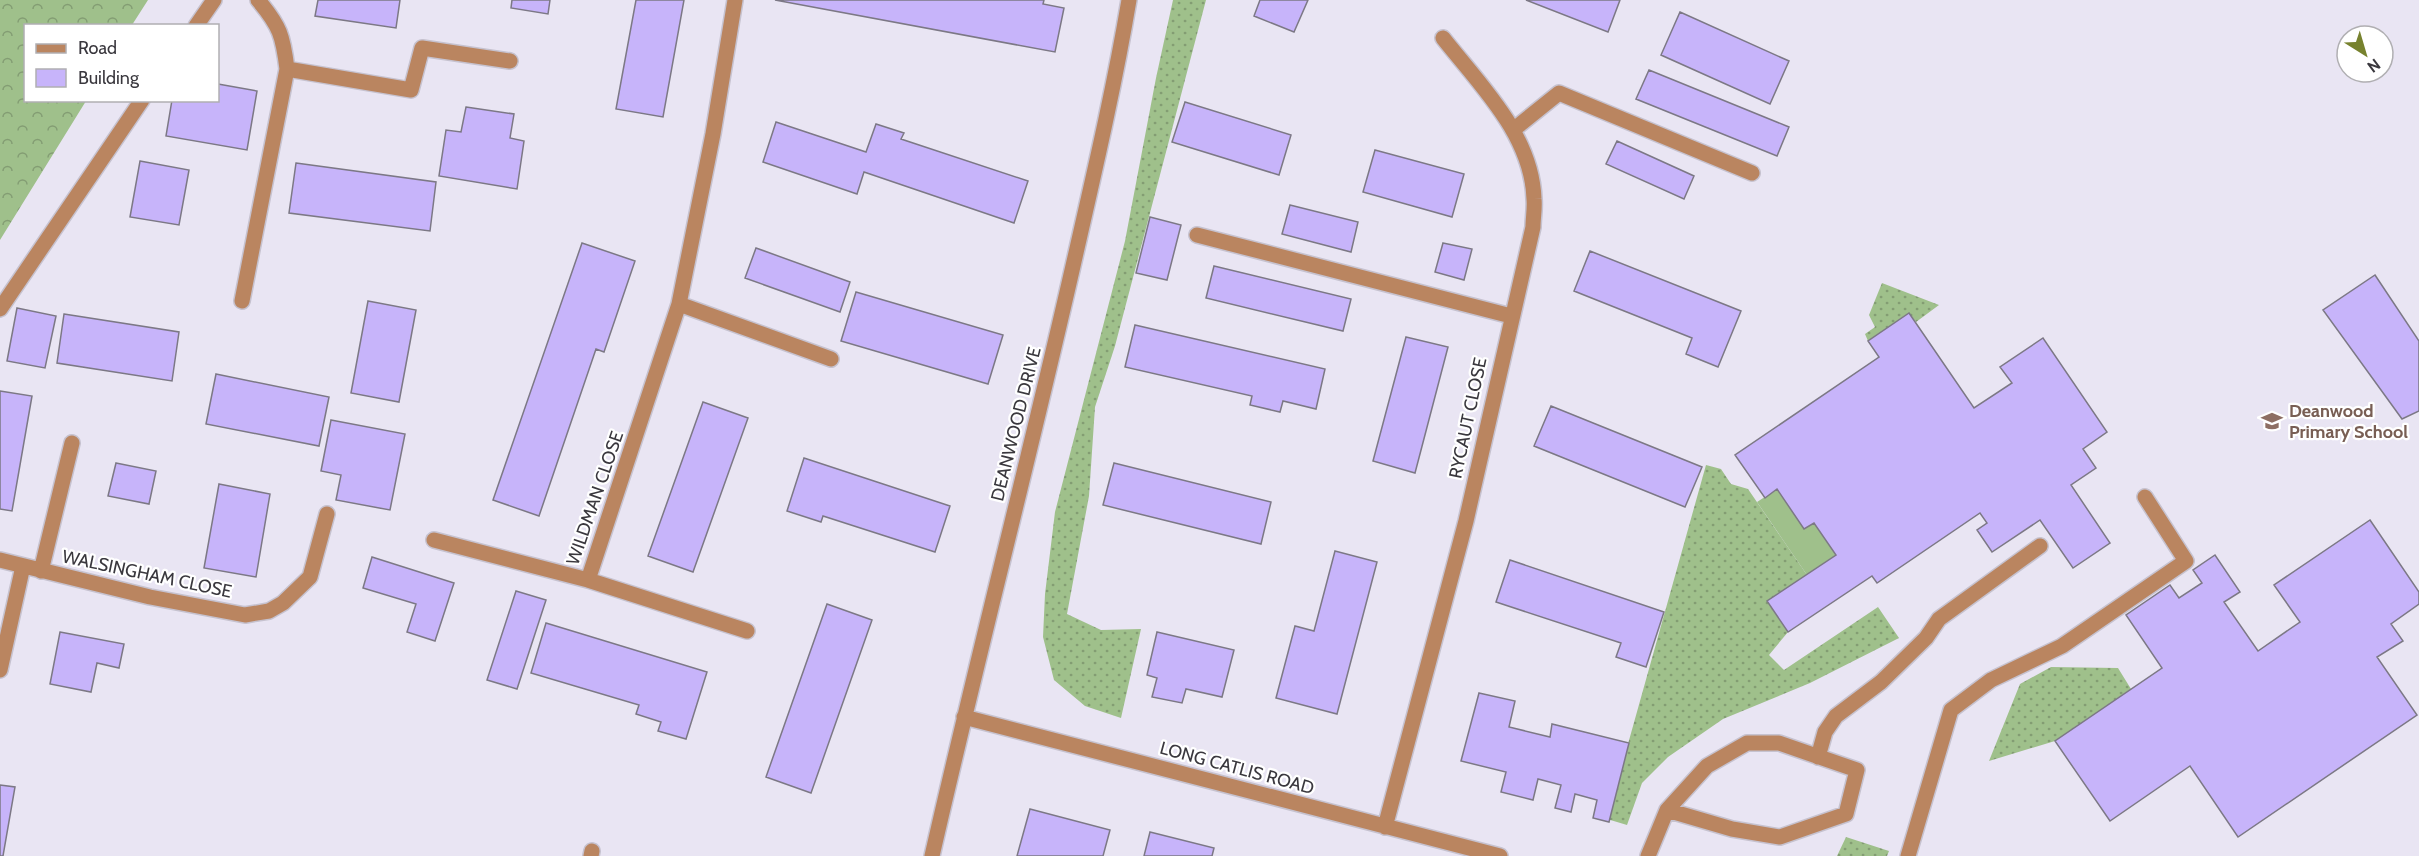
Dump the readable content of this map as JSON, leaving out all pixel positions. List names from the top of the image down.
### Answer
{
  "streets": {
    "street": [
      "RYCAUT CLOSE",
      "DEANWOOD DRIVE",
      "WILDMAN CLOSE",
      "WALSINGHAM CLOSE",
      "LONG CATLIS ROAD"
    ]
  },
  "crossings": [
    ["RYCAUT CLOSE", "LONG CATLIS ROAD"],
    ["DEANWOOD DRIVE", "LONG CATLIS ROAD"]
  ],
  "places": {
    "school or university": ["Deanwood Primary School"]
  },
  "legend": ["Road", "Building"],
  "north": "bottom right"
}
